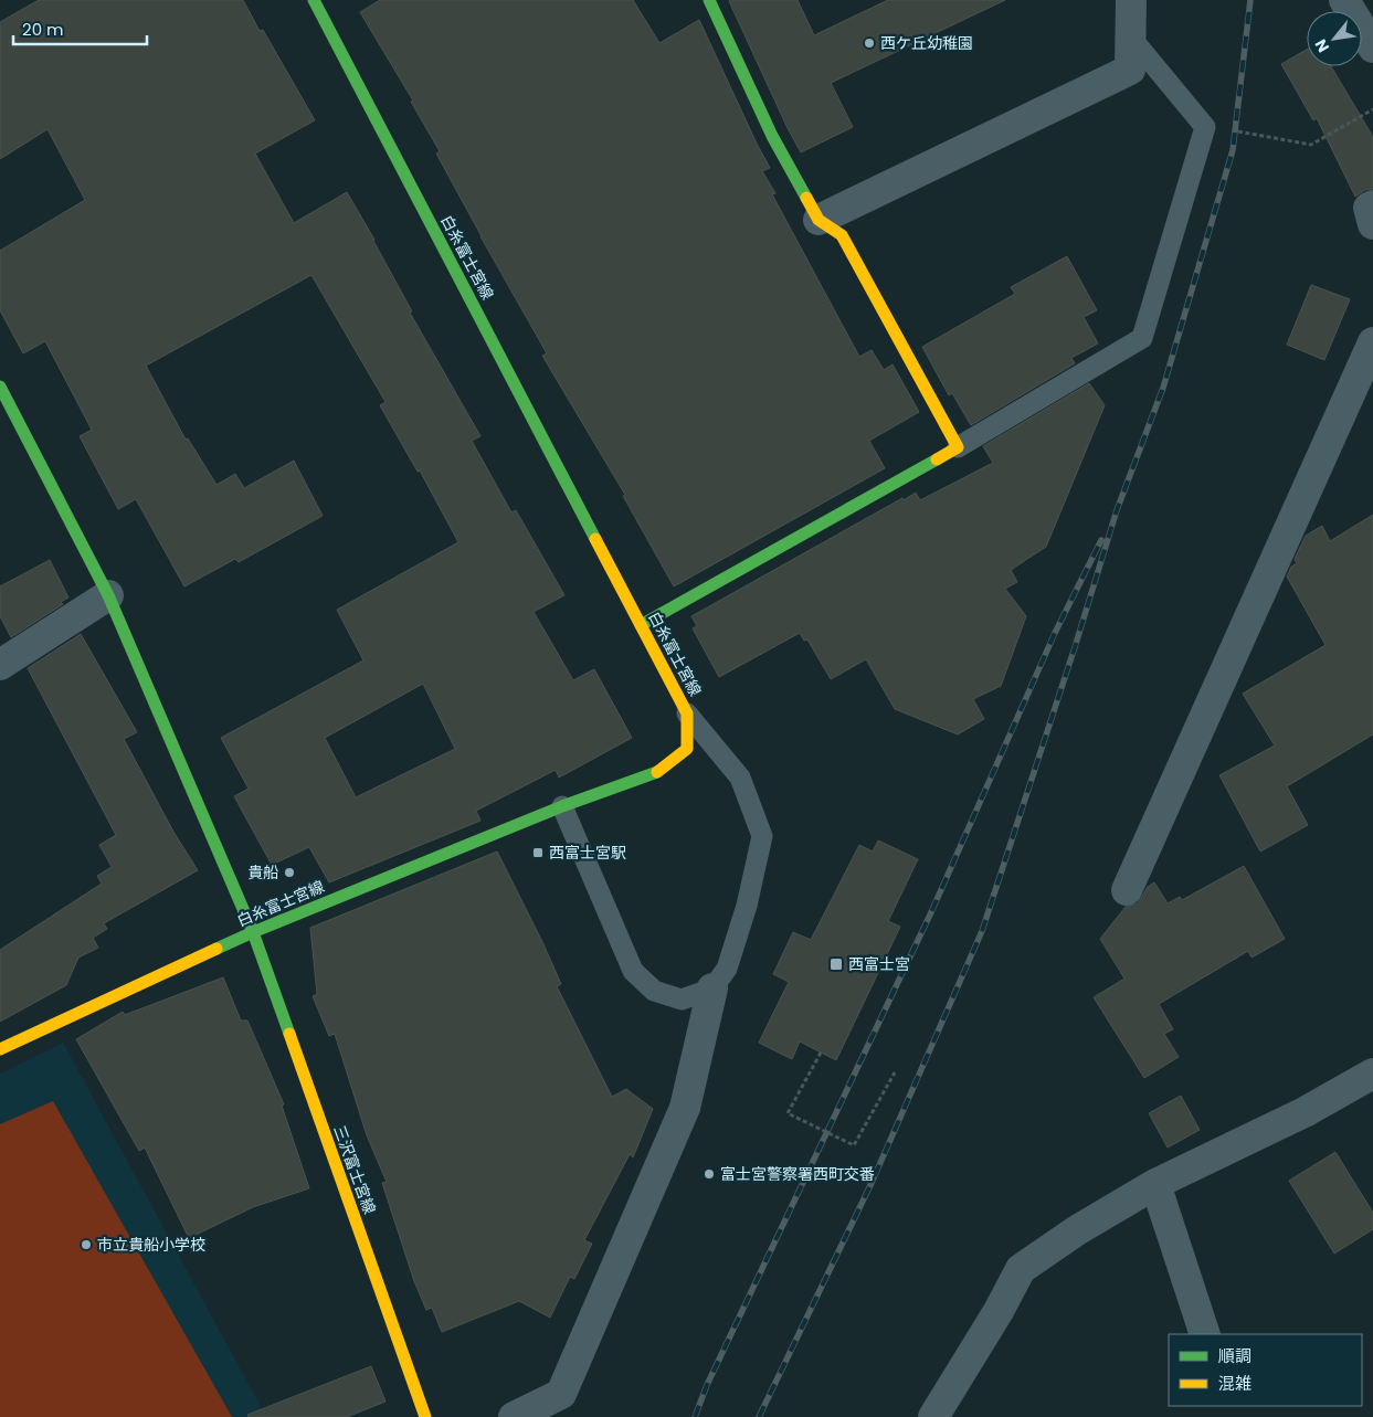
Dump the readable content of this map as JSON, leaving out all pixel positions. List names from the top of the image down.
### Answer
{
  "streets": {
    "main road": ["白糸富士宮線", "三沢富士宮線"]
  },
  "crossings": [
    ["白糸富士宮線", "三沢富士宮線"]
  ],
  "places": {
    "other": [
      "西ケ丘幼稚園",
      "貴船",
      "富士宮警察署西町交番",
      "市立貴船小学校"
    ],
    "transit": ["西富士宮駅", "西富士宮"]
  },
  "legend": ["順調", "混雑"],
  "scale_bar": "20 m",
  "north": "bottom left"
}
